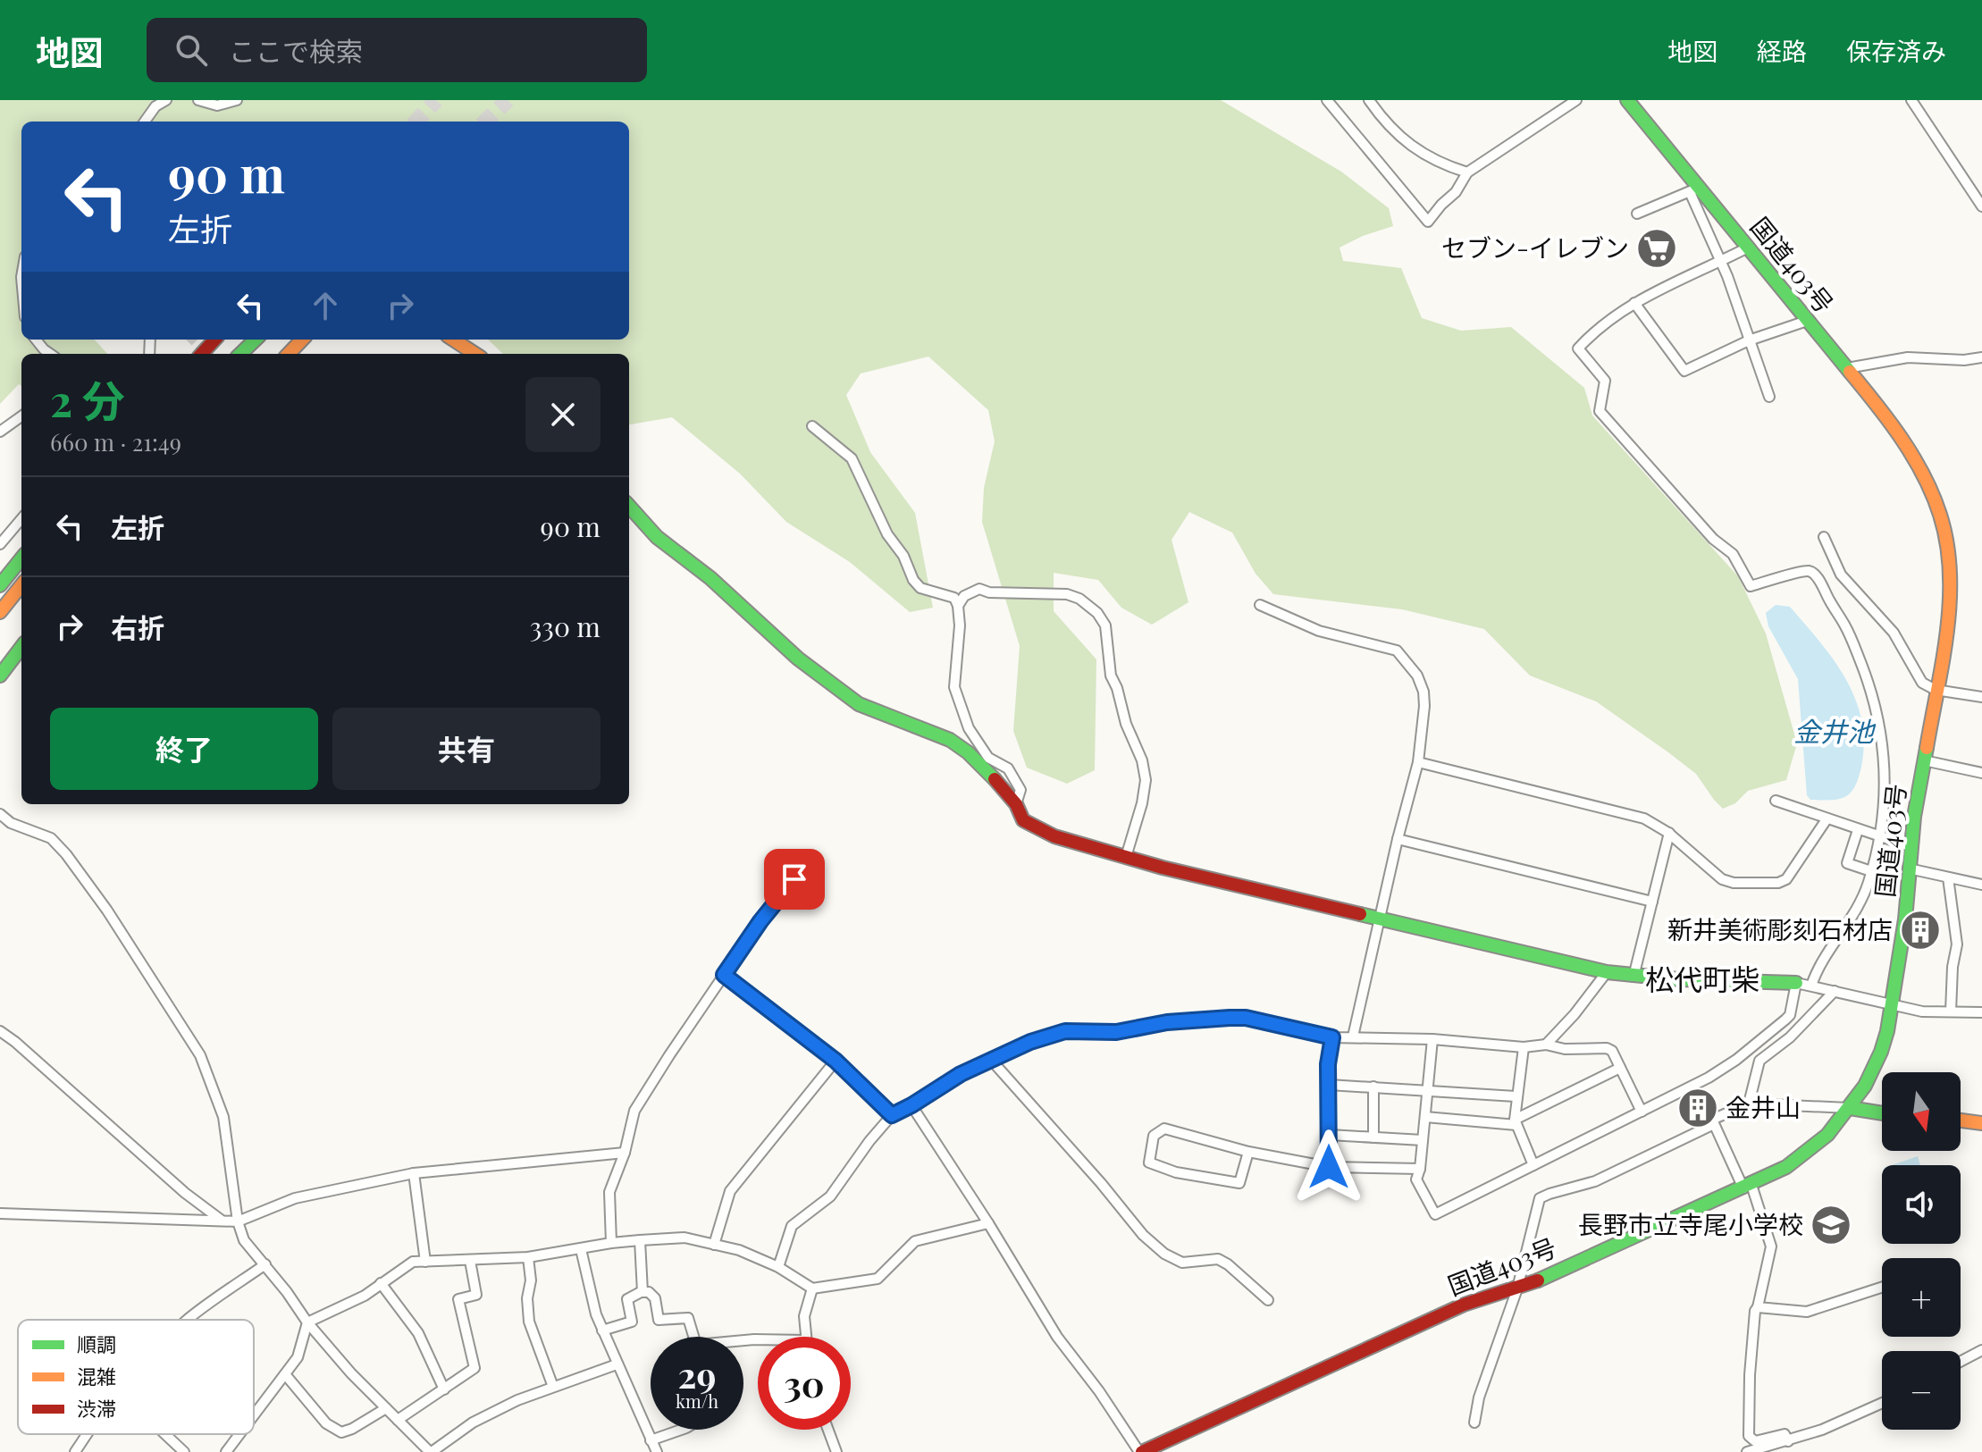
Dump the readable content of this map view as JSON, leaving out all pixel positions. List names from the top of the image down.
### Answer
{
  "streets": {
    "main road": ["国道403号"]
  },
  "districts": ["松代町柴"],
  "water": ["金井池"],
  "places": {
    "supermarket": ["セブン-イレブン"],
    "building": ["新井美術彫刻石材店", "金井山"],
    "school or university": ["長野市立寺尾小学校"]
  },
  "legend": ["順調", "混雑", "渋滞"],
  "north": "bottom",
  "page": {
    "header": "地図",
    "search": "ここで検索",
    "nav": ["地図", "経路", "保存済み"],
    "turn": ["90 m", "左折"],
    "heading": ["2 分", "660 m · 21:49"],
    "list": [
      {
        "name": "左折",
        "value": "90 m"
      },
      {
        "name": "右折",
        "value": "330 m"
      }
    ],
    "buttons": ["終了", "共有"],
    "map_buttons": ["+", "−"],
    "speed": "29 km/h",
    "limit": "30"
  }
}
